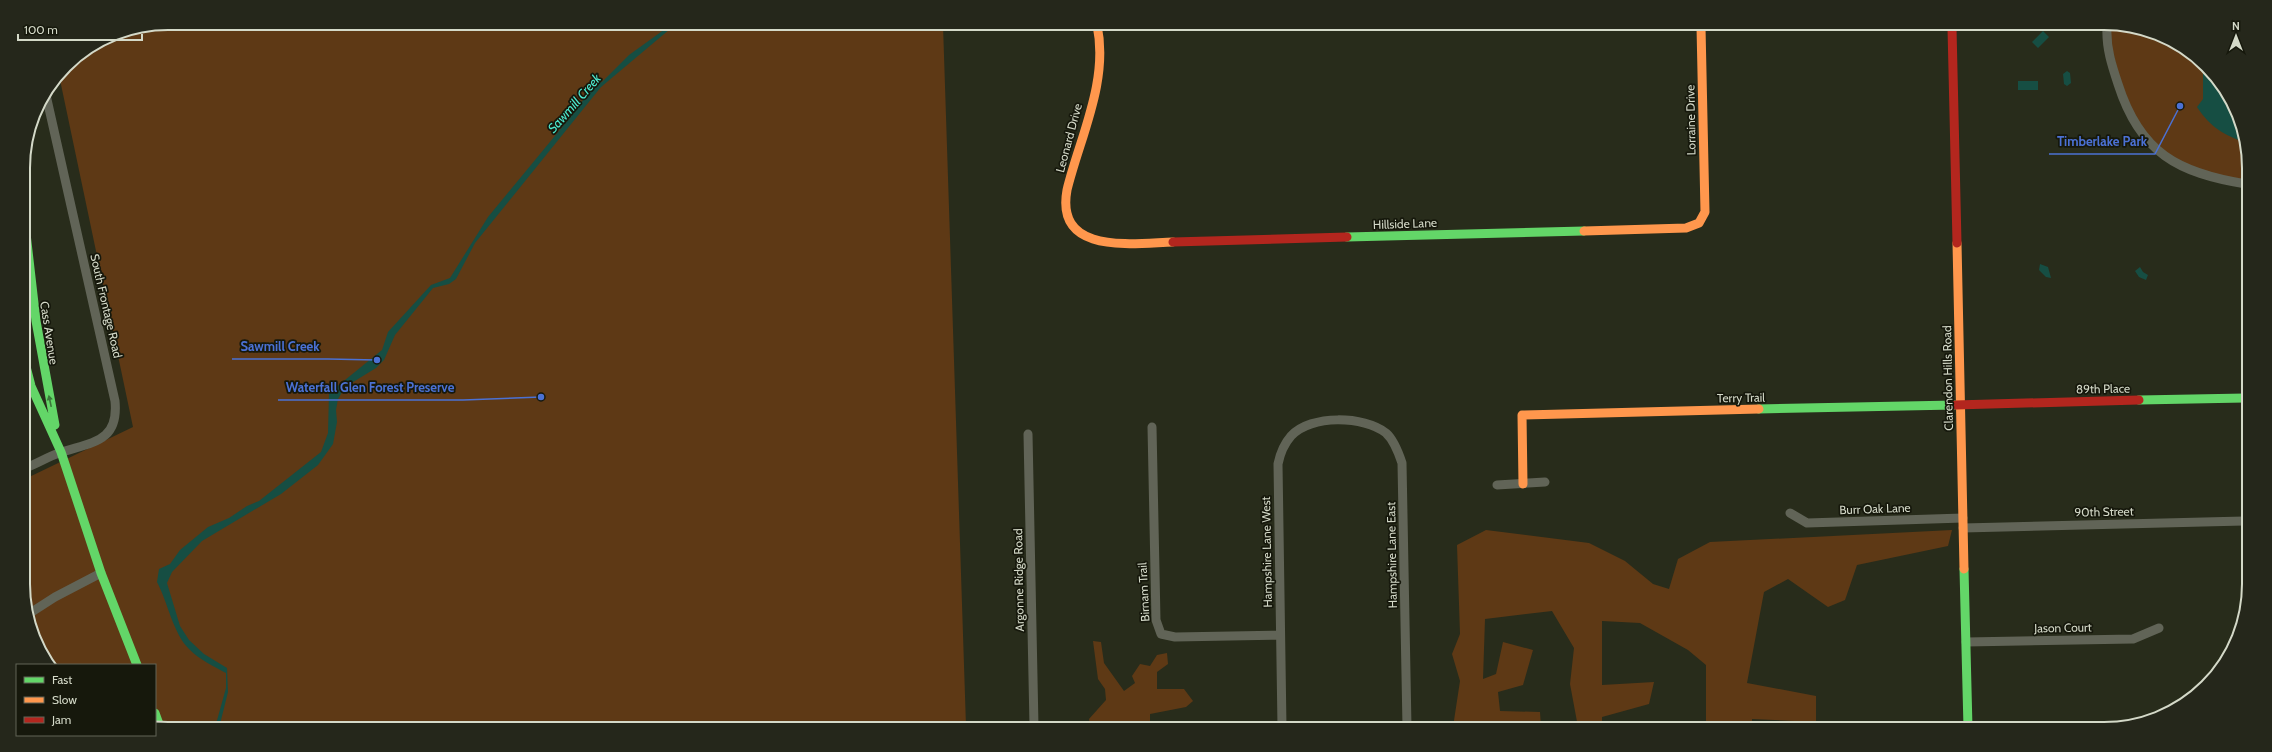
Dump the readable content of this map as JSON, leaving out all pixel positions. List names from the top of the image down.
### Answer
{
  "streets": {
    "street": [
      "Lorraine Drive",
      "Leonard Drive",
      "Hillside Lane",
      "South Frontage Road",
      "Cass Avenue",
      "Clarendon Hills Road",
      "89th Place",
      "Terry Trail",
      "Burr Oak Lane",
      "90th Street",
      "Hampshire Lane West",
      "Hampshire Lane East",
      "Argonne Ridge Road",
      "Birnam Trail",
      "Jason Court"
    ]
  },
  "crossings": [
    ["Lorraine Drive", "Hillside Lane"],
    ["Leonard Drive", "Hillside Lane"],
    ["South Frontage Road", "Cass Avenue"],
    ["Clarendon Hills Road", "89th Place"],
    ["Clarendon Hills Road", "Terry Trail"],
    ["Clarendon Hills Road", "Burr Oak Lane"],
    ["Clarendon Hills Road", "90th Street"],
    ["Clarendon Hills Road", "Jason Court"],
    ["89th Place", "Terry Trail"],
    ["Hampshire Lane West", "Hampshire Lane East"],
    ["Hampshire Lane West", "Birnam Trail"]
  ],
  "water": ["Sawmill Creek"],
  "places": ["Timberlake Park", "Sawmill Creek", "Waterfall Glen Forest Preserve"],
  "legend": ["Fast", "Slow", "Jam"],
  "scale_bar": "100 m",
  "north": "top"
}
